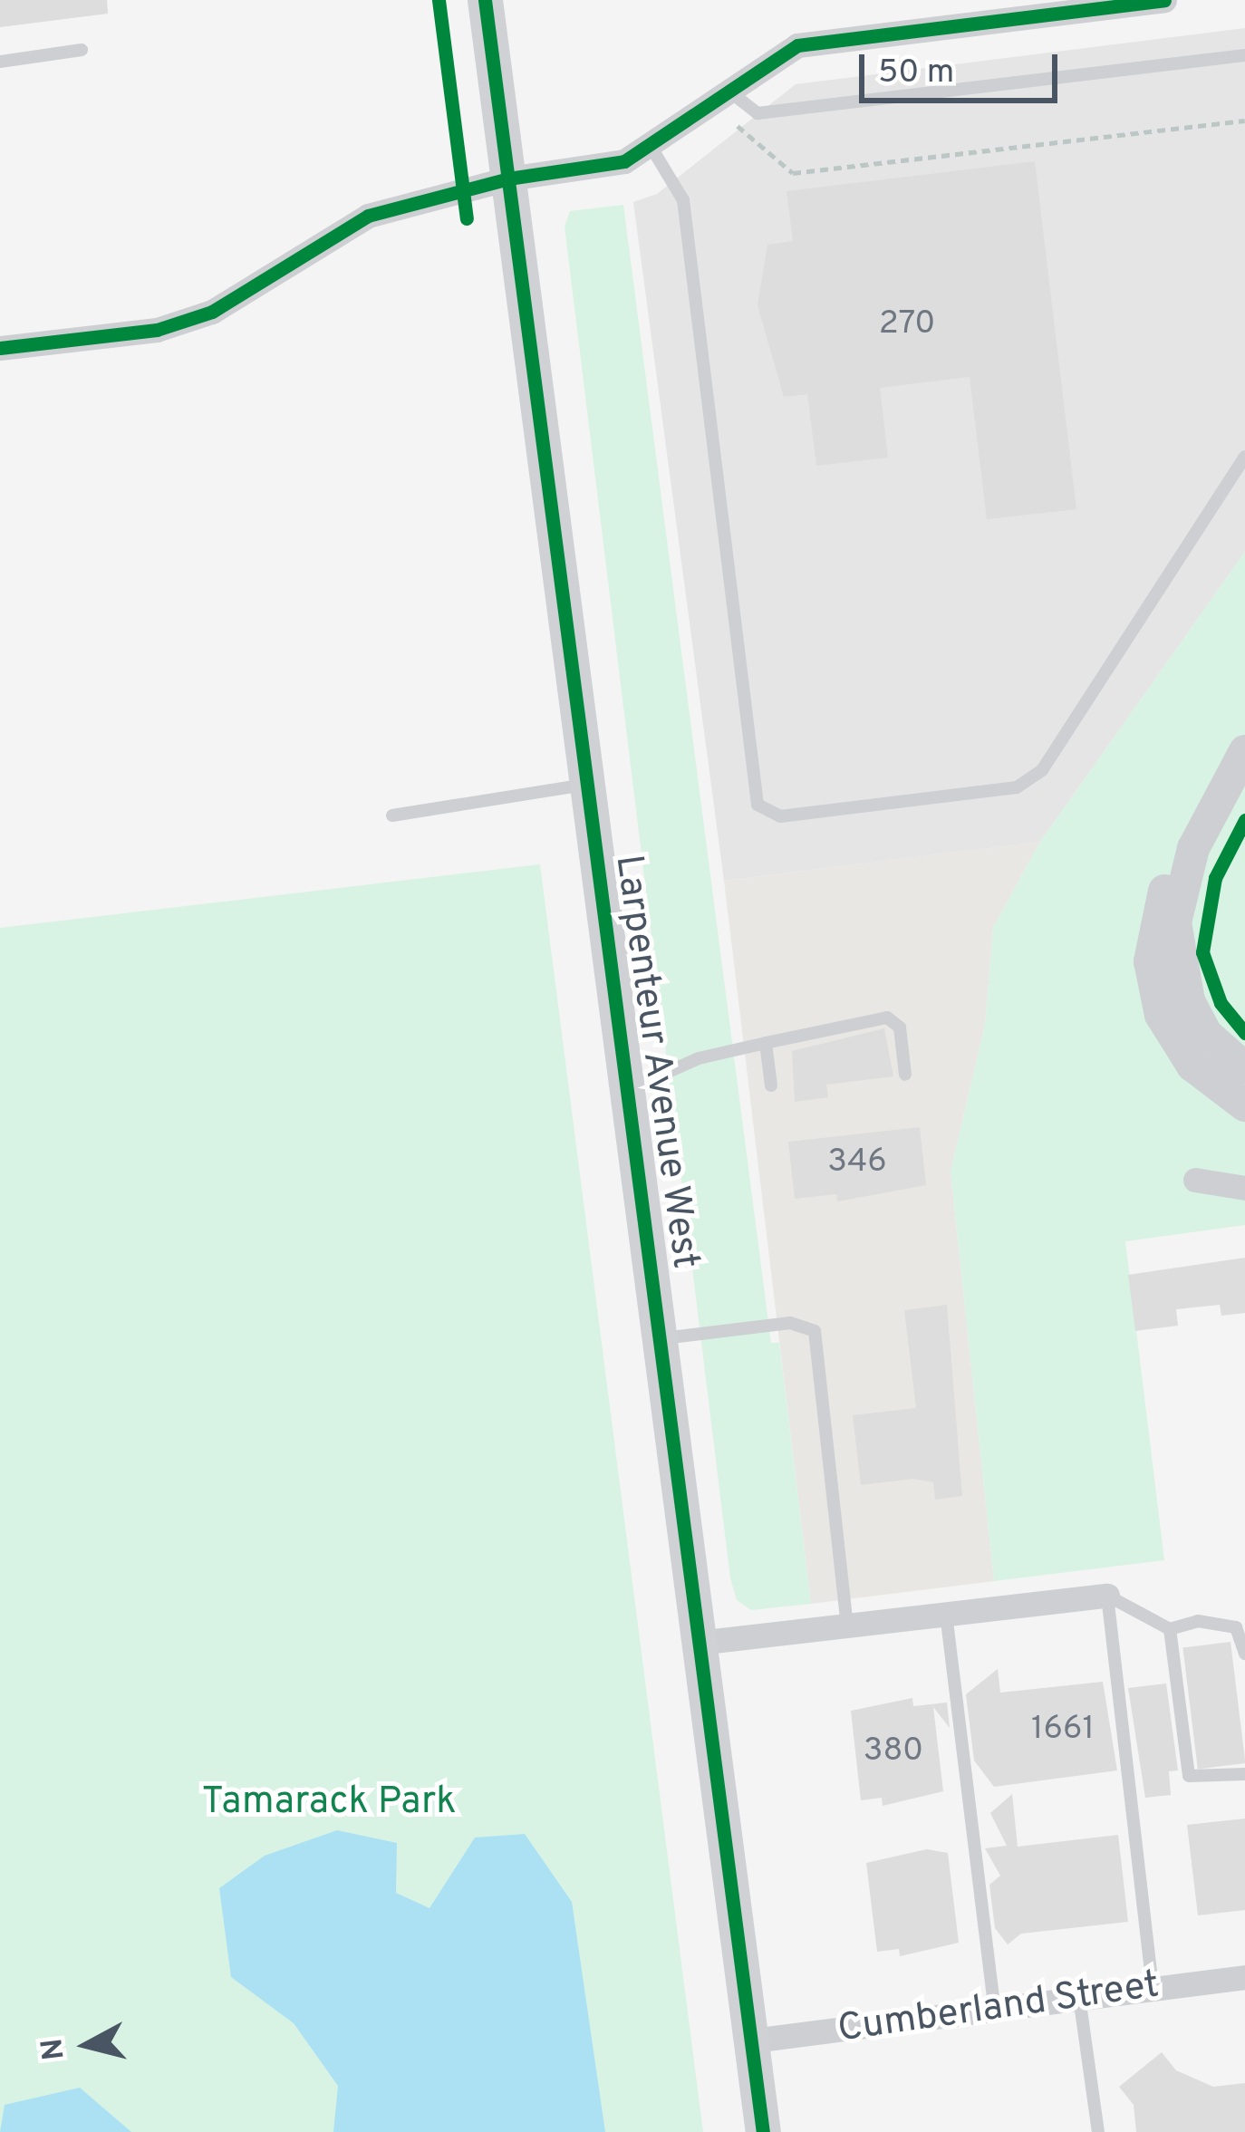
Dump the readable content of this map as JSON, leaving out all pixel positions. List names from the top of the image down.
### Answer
{
  "streets": {
    "main road": ["Larpenteur Avenue West"],
    "street": ["Cumberland Street"]
  },
  "crossings": [
    ["Larpenteur Avenue West", "Cumberland Street"]
  ],
  "parks": ["Tamarack Park"],
  "house_numbers": [
    "270",
    "346",
    "1661",
    "380"
  ],
  "scale_bar": "50 m",
  "north": "left"
}
